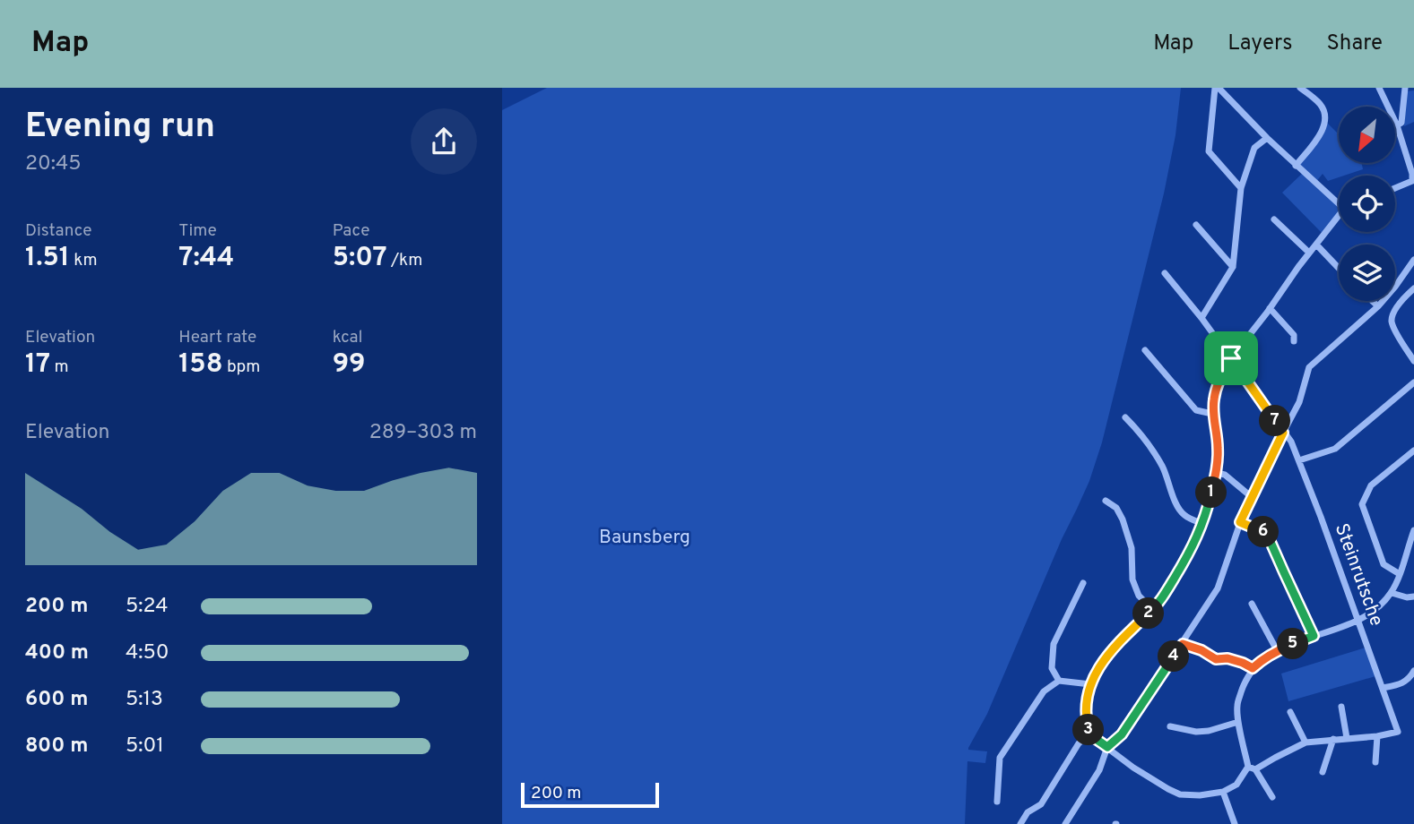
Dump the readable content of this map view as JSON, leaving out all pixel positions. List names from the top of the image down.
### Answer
{
  "streets": {
    "street": ["Steinrutsche"]
  },
  "parks": ["Baunsberg"],
  "scale_bar": "200 m",
  "north": "bottom left",
  "page": {
    "header": "Map",
    "nav": ["Map", "Layers", "Share"],
    "heading": ["Evening run", "20:45"],
    "stats": [
      ["Distance", "1.51 km"],
      ["Time", "7:44"],
      ["Pace", "5:07 /km"],
      ["Elevation", "17 m"],
      ["Heart rate", "158 bpm"],
      ["kcal", "99"]
    ],
    "pins": [
      "7",
      "1",
      "6",
      "2",
      "5",
      "4",
      "3"
    ],
    "chart": ["Elevation", "289–303 m"],
    "list": [
      {
        "name": "200 m",
        "note": "5:24"
      },
      {
        "name": "400 m",
        "note": "4:50"
      },
      {
        "name": "600 m",
        "note": "5:13"
      },
      {
        "name": "800 m",
        "note": "5:01"
      }
    ],
    "scale": "200 m"
  }
}
